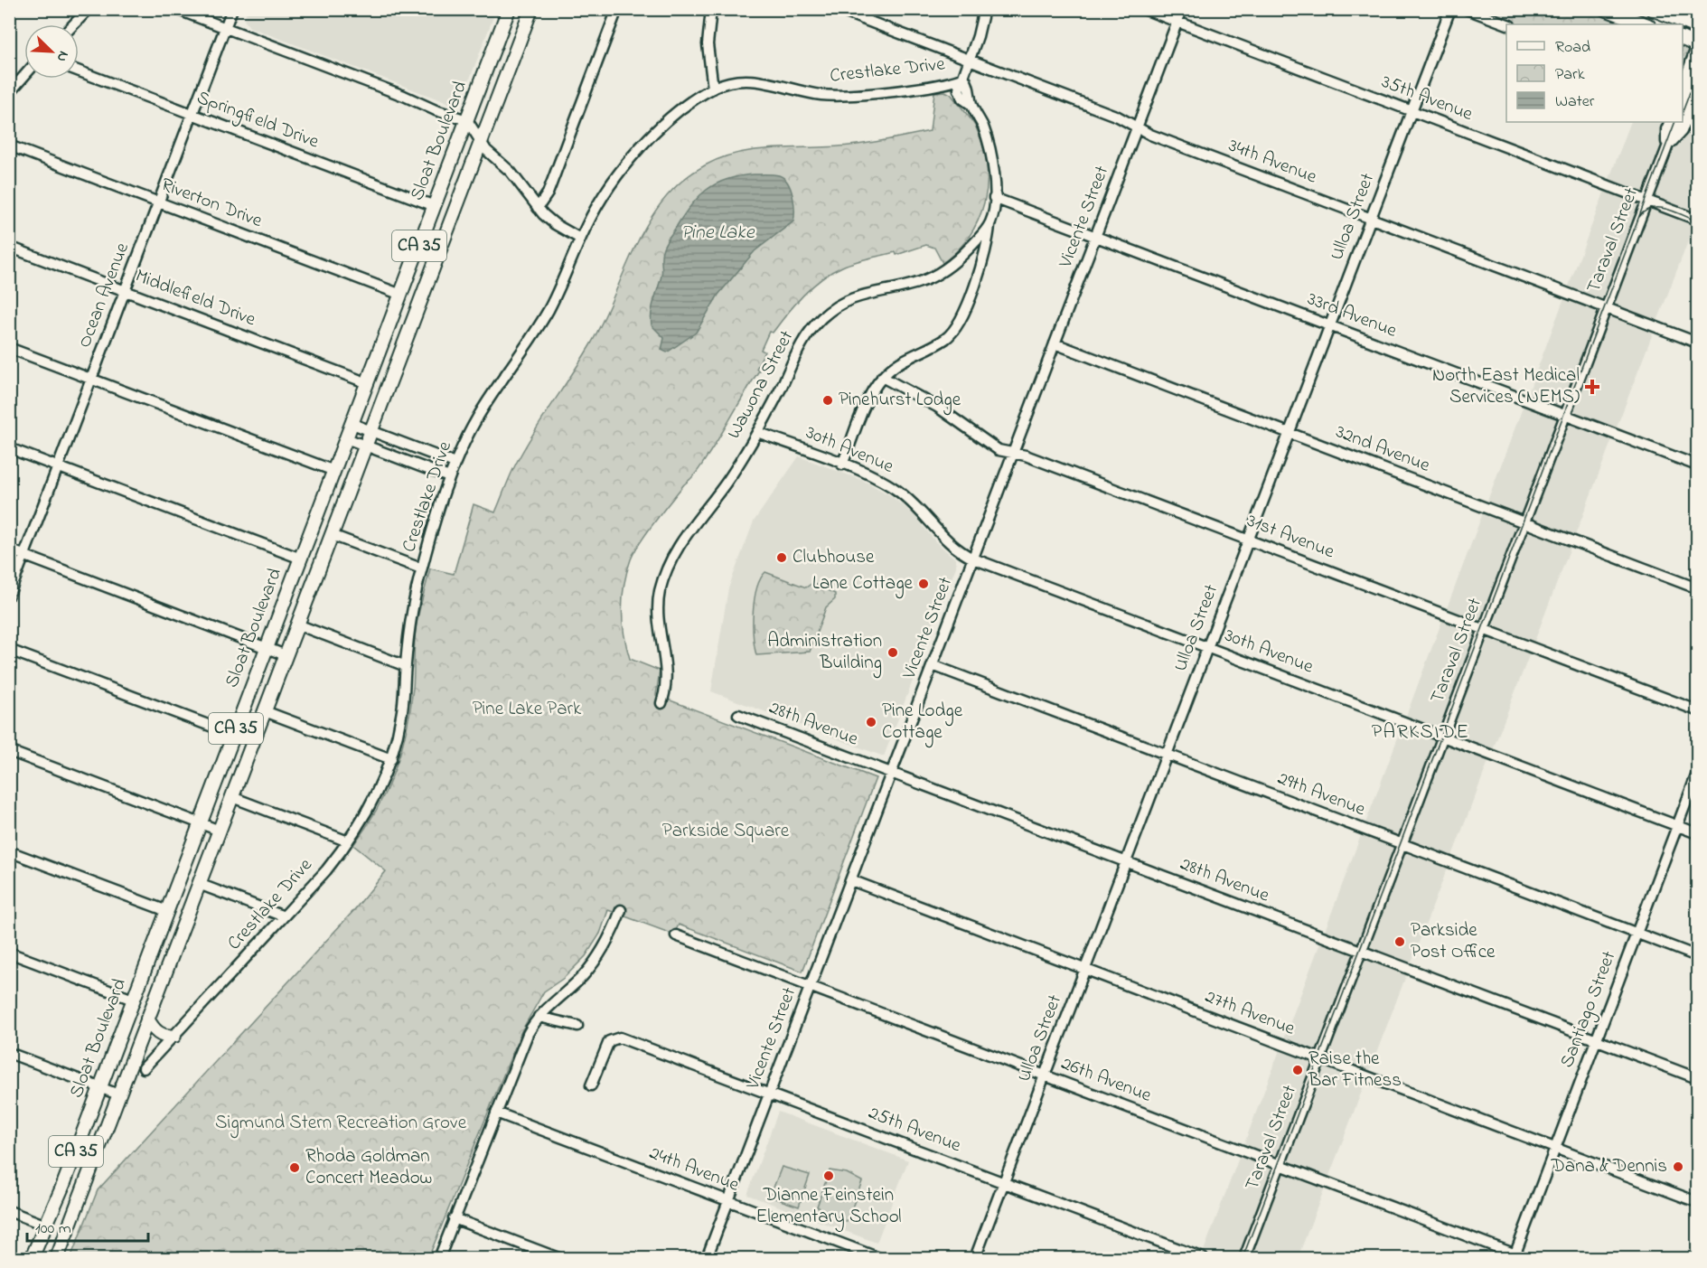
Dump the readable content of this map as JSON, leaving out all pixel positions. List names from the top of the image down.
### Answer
{
  "streets": {
    "main road": ["Sloat Boulevard", "CA 35"],
    "street": [
      "Crestlake Drive",
      "35th Avenue",
      "Springfield Drive",
      "34th Avenue",
      "Riverton Drive",
      "Vicente Street",
      "Ulloa Street",
      "Taraval Street",
      "Ocean Avenue",
      "Middlefield Drive",
      "33rd Avenue",
      "Wawona Street",
      "32nd Avenue",
      "30th Avenue",
      "31st Avenue",
      "28th Avenue",
      "29th Avenue",
      "Santiago Street",
      "27th Avenue",
      "26th Avenue",
      "25th Avenue",
      "24th Avenue"
    ]
  },
  "crossings": [
    ["35th Avenue", "Vicente Street"],
    ["35th Avenue", "Ulloa Street"],
    ["35th Avenue", "Taraval Street"],
    ["Springfield Drive", "Sloat Boulevard"],
    ["Springfield Drive", "Ocean Avenue"],
    ["Sloat Boulevard", "Riverton Drive"],
    ["Sloat Boulevard", "Middlefield Drive"],
    ["34th Avenue", "Vicente Street"],
    ["34th Avenue", "Ulloa Street"],
    ["34th Avenue", "Taraval Street"],
    ["Riverton Drive", "Ocean Avenue"],
    ["Vicente Street", "33rd Avenue"],
    ["Vicente Street", "32nd Avenue"],
    ["Vicente Street", "30th Avenue"],
    ["Vicente Street", "31st Avenue"],
    ["Vicente Street", "28th Avenue"],
    ["Vicente Street", "29th Avenue"],
    ["Vicente Street", "27th Avenue"],
    ["Vicente Street", "26th Avenue"],
    ["Vicente Street", "25th Avenue"],
    ["Vicente Street", "24th Avenue"],
    ["Ulloa Street", "33rd Avenue"],
    ["Ulloa Street", "32nd Avenue"],
    ["Ulloa Street", "30th Avenue"],
    ["Ulloa Street", "31st Avenue"],
    ["Ulloa Street", "28th Avenue"],
    ["Ulloa Street", "29th Avenue"],
    ["Ulloa Street", "27th Avenue"],
    ["Ulloa Street", "26th Avenue"],
    ["Ulloa Street", "25th Avenue"],
    ["Taraval Street", "33rd Avenue"],
    ["Taraval Street", "32nd Avenue"],
    ["Taraval Street", "30th Avenue"],
    ["Taraval Street", "31st Avenue"],
    ["Taraval Street", "28th Avenue"],
    ["Taraval Street", "29th Avenue"],
    ["Taraval Street", "27th Avenue"],
    ["Taraval Street", "26th Avenue"],
    ["Ocean Avenue", "Middlefield Drive"],
    ["Wawona Street", "30th Avenue"],
    ["30th Avenue", "Santiago Street"],
    ["28th Avenue", "Santiago Street"],
    ["29th Avenue", "Santiago Street"],
    ["Santiago Street", "27th Avenue"],
    ["Santiago Street", "26th Avenue"]
  ],
  "districts": ["PARKSIDE"],
  "water": ["Pine Lake"],
  "parks": ["Pine Lake Park", "Parkside Square", "Sigmund Stern Recreation Grove"],
  "places": {
    "health": ["North East Medical Services (NEMS)"],
    "other": [
      "Pinehurst Lodge",
      "Clubhouse",
      "Lane Cottage",
      "Administration Building",
      "Pine Lodge Cottage",
      "Parkside Post Office",
      "Raise the Bar Fitness",
      "Dana & Dennis",
      "Rhoda Goldman Concert Meadow",
      "Dianne Feinstein Elementary School"
    ]
  },
  "legend": ["Road", "Park", "Water"],
  "scale_bar": "100 m",
  "north": "bottom right"
}
